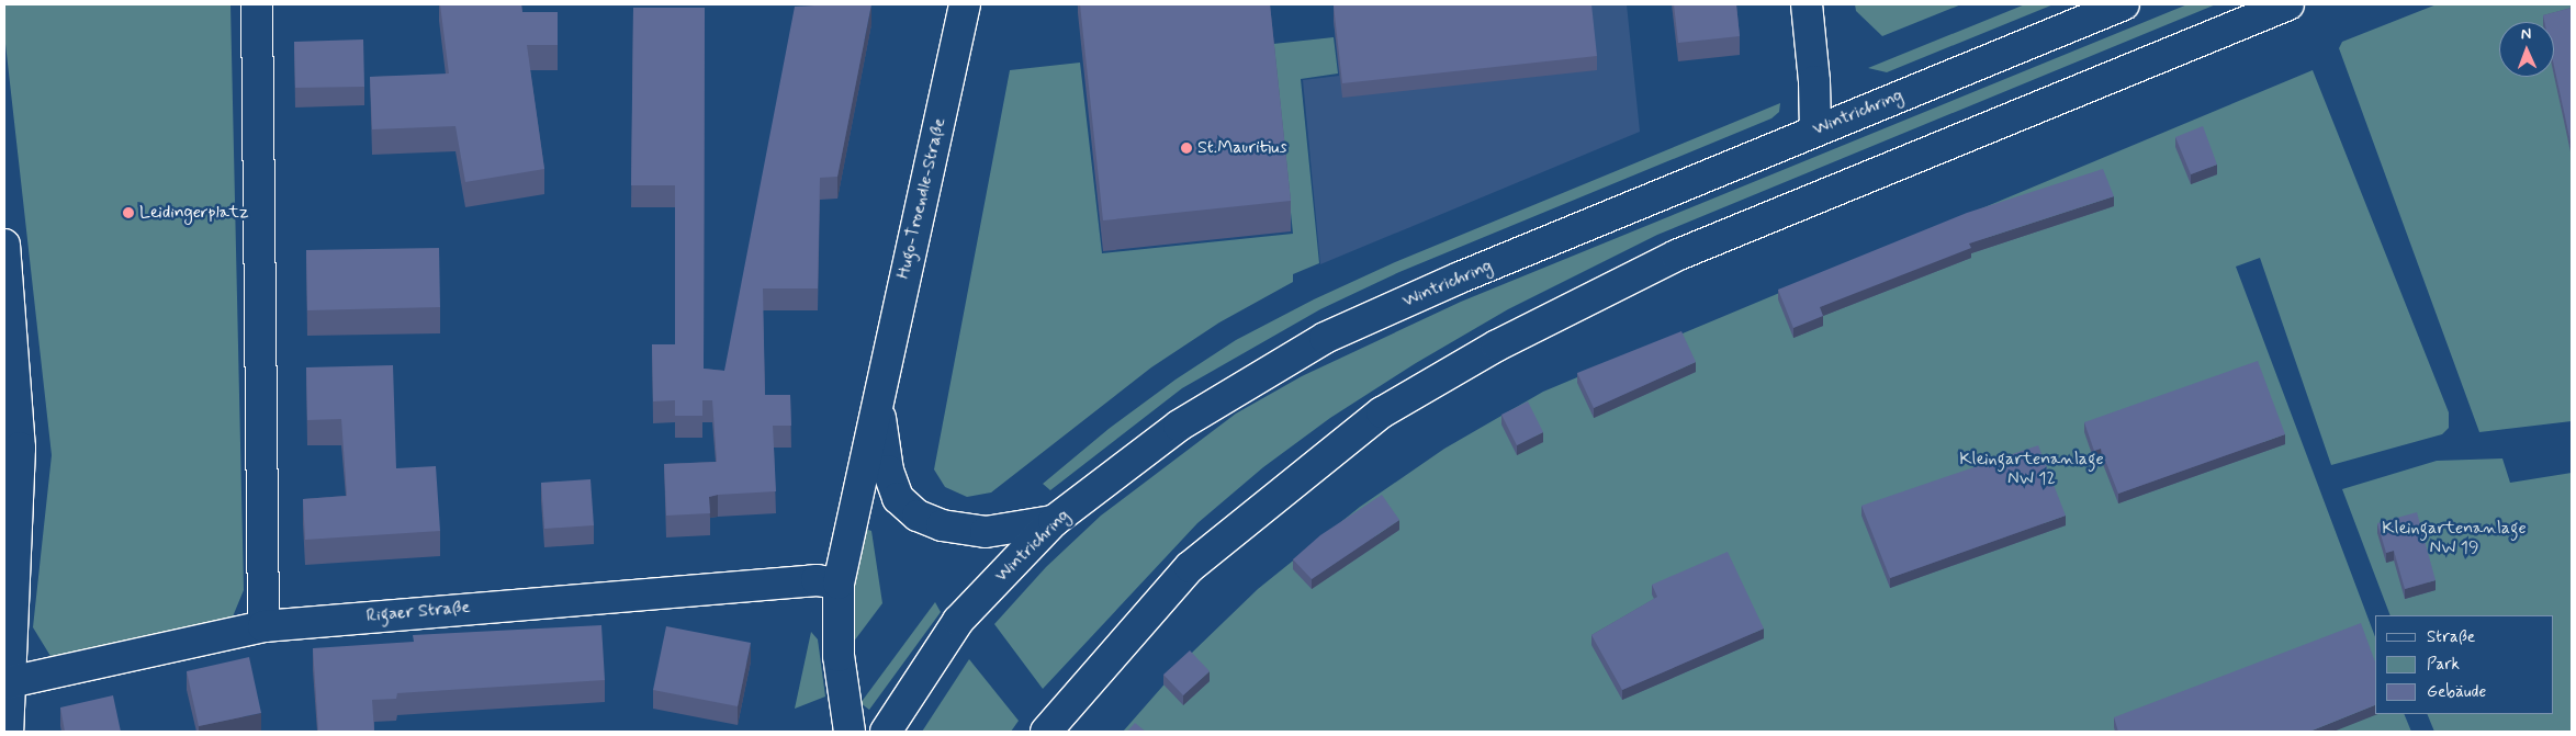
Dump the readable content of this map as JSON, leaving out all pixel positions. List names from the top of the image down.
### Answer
{
  "streets": {
    "street": ["Wintrichring", "Hugo-Troendle-Straße", "Rigaer Straße"]
  },
  "crossings": [
    ["Wintrichring", "Hugo-Troendle-Straße"],
    ["Hugo-Troendle-Straße", "Rigaer Straße"]
  ],
  "parks": ["Kleingartenanlage NW 12", "Kleingartenanlage NW 19"],
  "places": ["St.Mauritius", "Leidingerplatz"],
  "legend": ["Straße", "Park", "Gebäude"],
  "north": "top"
}
